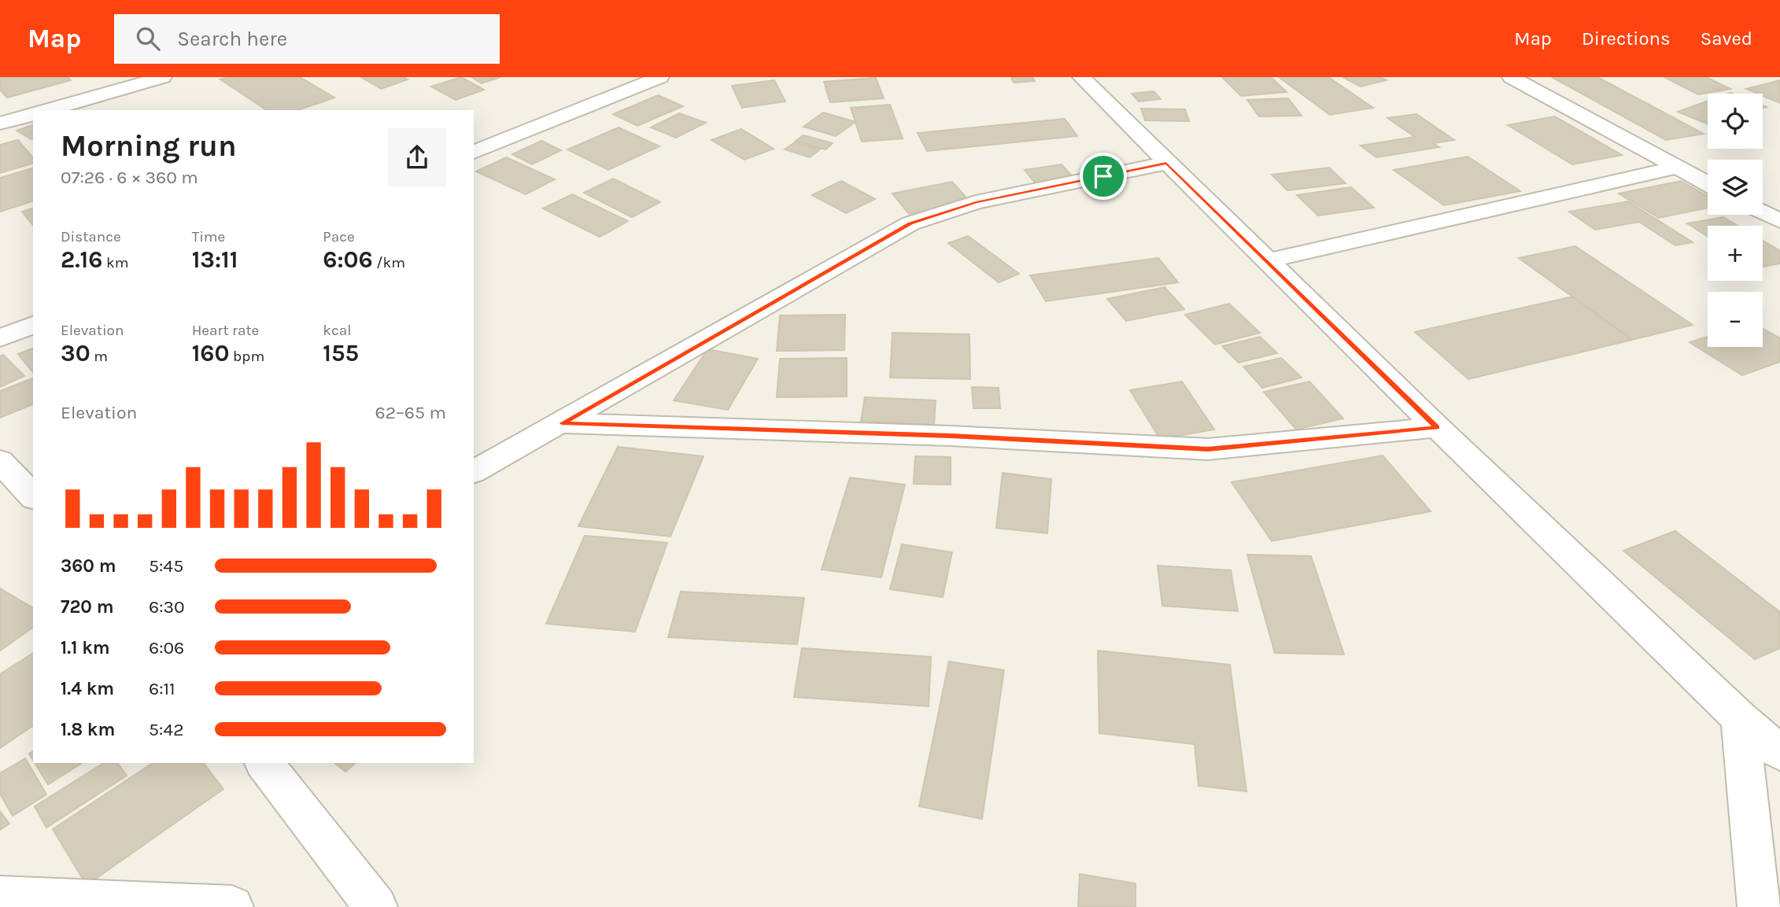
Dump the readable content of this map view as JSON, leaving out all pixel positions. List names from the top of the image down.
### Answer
{
  "page": {
    "header": "Map",
    "search": "Search here",
    "nav": ["Map", "Directions", "Saved"],
    "map_buttons": ["+", "−"],
    "heading": ["Morning run", "07:26 · 6 × 360 m"],
    "stats": [
      ["Distance", "2.16 km"],
      ["Time", "13:11"],
      ["Pace", "6:06 /km"],
      ["Elevation", "30 m"],
      ["Heart rate", "160 bpm"],
      ["kcal", "155"]
    ],
    "chart": ["Elevation", "62–65 m"],
    "list": [
      {
        "name": "360 m",
        "note": "5:45"
      },
      {
        "name": "720 m",
        "note": "6:30"
      },
      {
        "name": "1.1 km",
        "note": "6:06"
      },
      {
        "name": "1.4 km",
        "note": "6:11"
      },
      {
        "name": "1.8 km",
        "note": "5:42"
      }
    ]
  }
}
